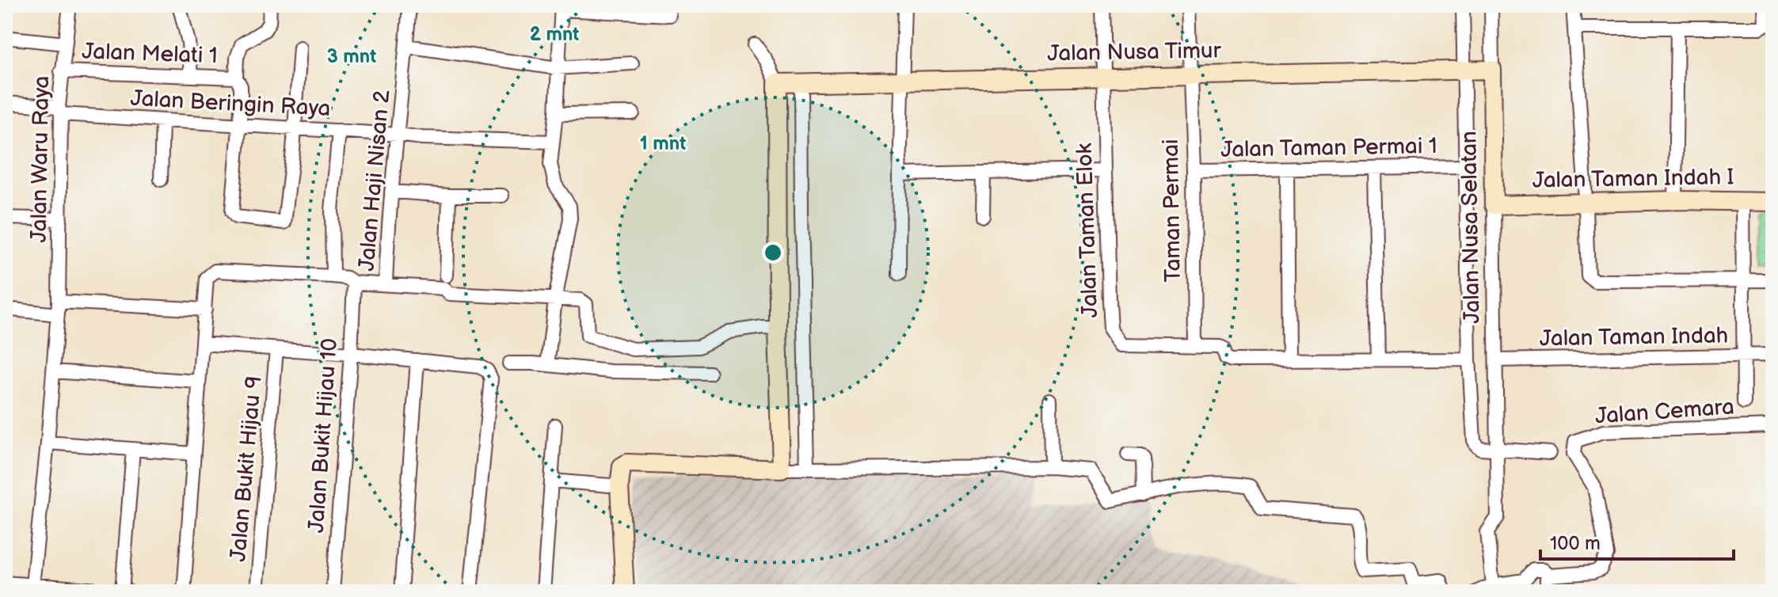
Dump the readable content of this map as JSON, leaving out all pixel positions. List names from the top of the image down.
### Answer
{
  "streets": {
    "street": [
      "Jalan Nusa Timur",
      "Jalan Melati 1",
      "Jalan Beringin Raya",
      "Jalan Taman Permai 1",
      "Jalan Waru Raya",
      "Jalan Taman Indah I",
      "Jalan Haji Nisan 2",
      "Taman Permai",
      "Jalan Nusa Selatan",
      "Jalan Taman Elok",
      "Jalan Taman Indah",
      "Jalan Cemara",
      "Jalan Bukit Hijau 10",
      "Jalan Bukit Hijau 9"
    ]
  },
  "crossings": [
    ["Jalan Nusa Timur", "Taman Permai"],
    ["Jalan Nusa Timur", "Jalan Nusa Selatan"],
    ["Jalan Nusa Timur", "Jalan Taman Elok"],
    ["Jalan Melati 1", "Jalan Beringin Raya"],
    ["Jalan Melati 1", "Jalan Waru Raya"],
    ["Jalan Beringin Raya", "Jalan Waru Raya"],
    ["Jalan Beringin Raya", "Jalan Haji Nisan 2"],
    ["Jalan Taman Permai 1", "Taman Permai"],
    ["Jalan Taman Indah I", "Jalan Nusa Selatan"],
    ["Taman Permai", "Jalan Taman Elok"],
    ["Jalan Nusa Selatan", "Jalan Taman Indah"]
  ],
  "scale_bar": "100 m",
  "rings": ["2 mnt", "3 mnt", "1 mnt"]
}
